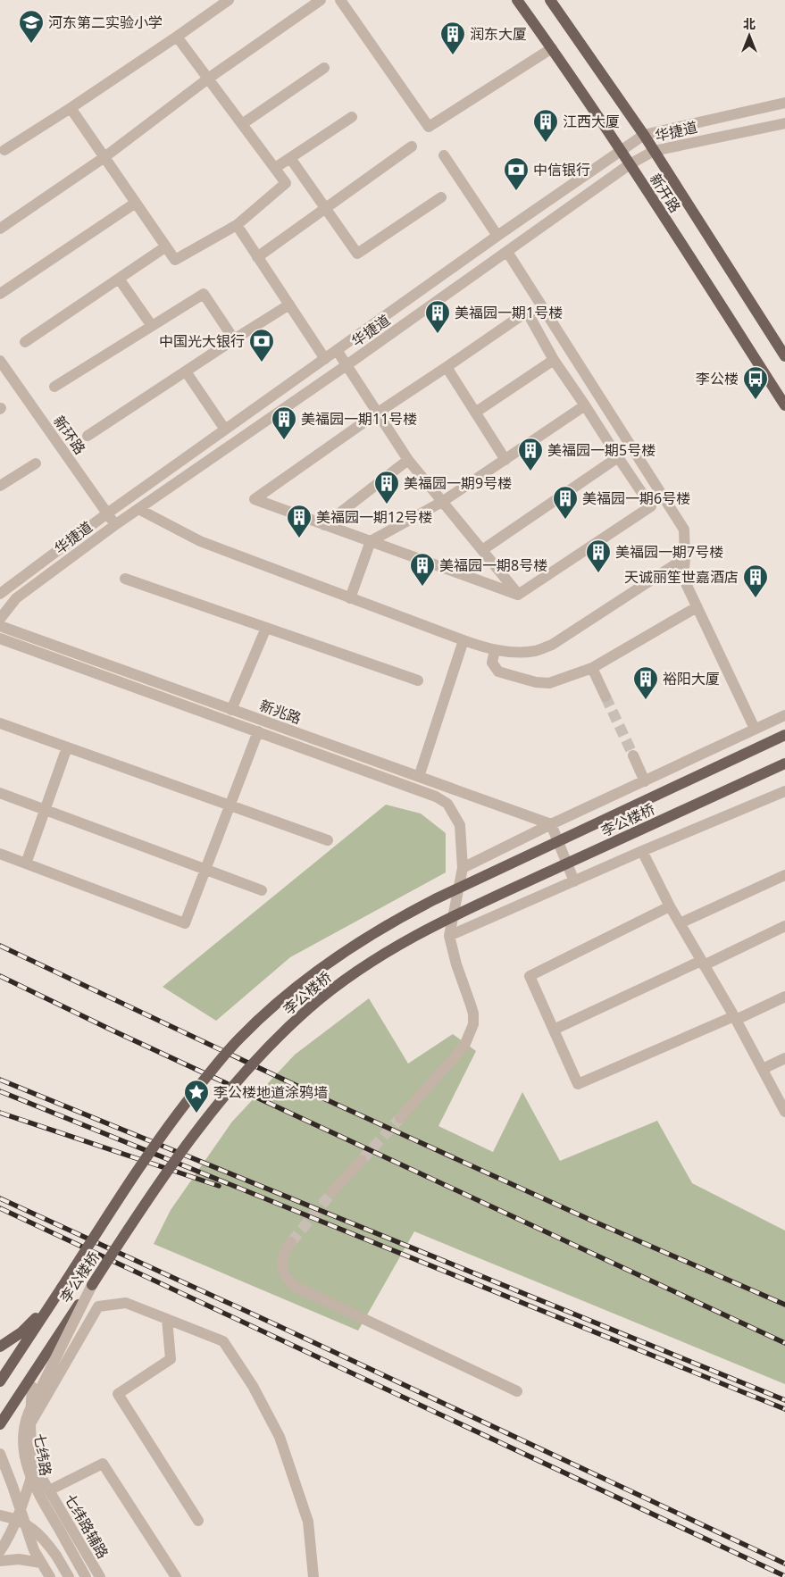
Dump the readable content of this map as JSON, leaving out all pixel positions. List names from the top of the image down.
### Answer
{
  "streets": {
    "main road": ["新开路", "李公楼桥"],
    "street": [
      "华捷道",
      "新环路",
      "新兆路",
      "七纬路",
      "七纬路辅路"
    ]
  },
  "crossings": [
    ["华捷道", "新开路"],
    ["华捷道", "新环路"],
    ["李公楼桥", "七纬路"]
  ],
  "places": {
    "school or university": ["河东第二实验小学"],
    "building": [
      "润东大厦",
      "江西大厦",
      "美福园一期1号楼",
      "美福园一期11号楼",
      "美福园一期5号楼",
      "美福园一期9号楼",
      "美福园一期6号楼",
      "美福园一期12号楼",
      "美福园一期7号楼",
      "美福园一期8号楼",
      "天诚丽笙世嘉酒店",
      "裕阳大厦"
    ],
    "bank": ["中信银行", "中国光大银行"],
    "bus stop": ["李公楼"],
    "place": ["李公楼地道涂鸦墙"]
  },
  "north": "top"
}
